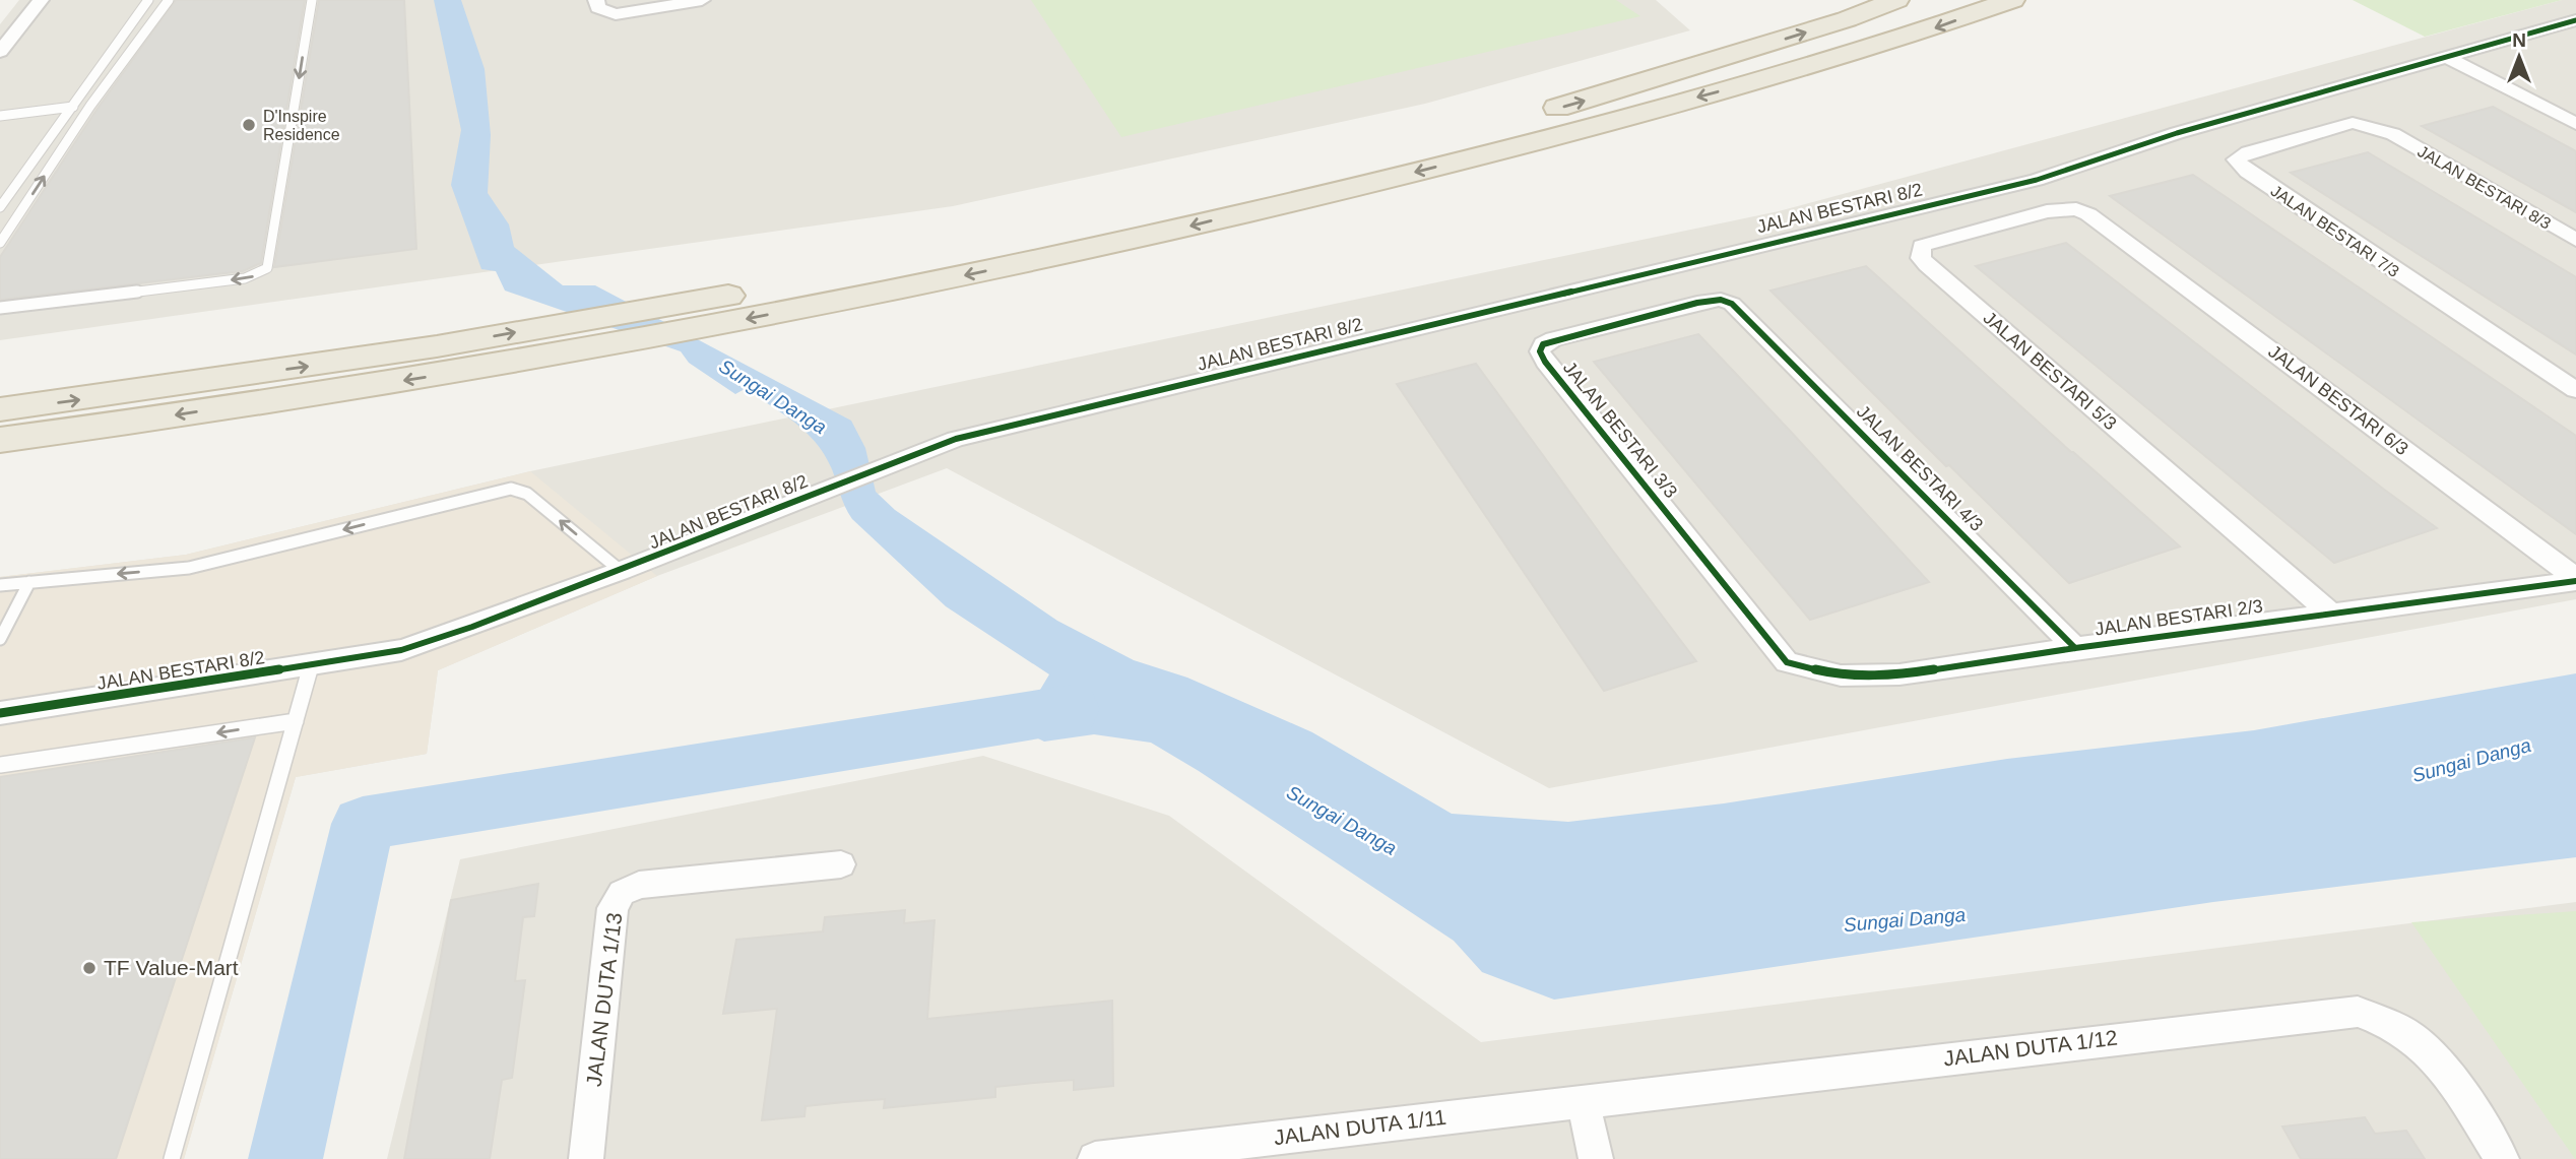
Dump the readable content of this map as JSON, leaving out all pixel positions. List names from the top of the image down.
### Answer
{
  "streets": {
    "street": [
      "JALAN BESTARI 8/3",
      "JALAN BESTARI 8/2",
      "JALAN BESTARI 7/3",
      "JALAN BESTARI 5/3",
      "JALAN BESTARI 6/3",
      "JALAN BESTARI 3/3",
      "JALAN BESTARI 4/3",
      "JALAN BESTARI 2/3",
      "JALAN DUTA 1/13",
      "JALAN DUTA 1/12",
      "JALAN DUTA 1/11"
    ]
  },
  "crossings": [
    ["JALAN BESTARI 8/3", "JALAN BESTARI 7/3"],
    ["JALAN BESTARI 5/3", "JALAN BESTARI 6/3"],
    ["JALAN BESTARI 5/3", "JALAN BESTARI 2/3"],
    ["JALAN BESTARI 6/3", "JALAN BESTARI 2/3"],
    ["JALAN BESTARI 3/3", "JALAN BESTARI 4/3"],
    ["JALAN BESTARI 3/3", "JALAN BESTARI 2/3"],
    ["JALAN BESTARI 4/3", "JALAN BESTARI 2/3"],
    ["JALAN DUTA 1/12", "JALAN DUTA 1/11"]
  ],
  "water": ["Sungai Danga"],
  "places": ["D'Inspire Residence", "TF Value-Mart"],
  "north": "top"
}
